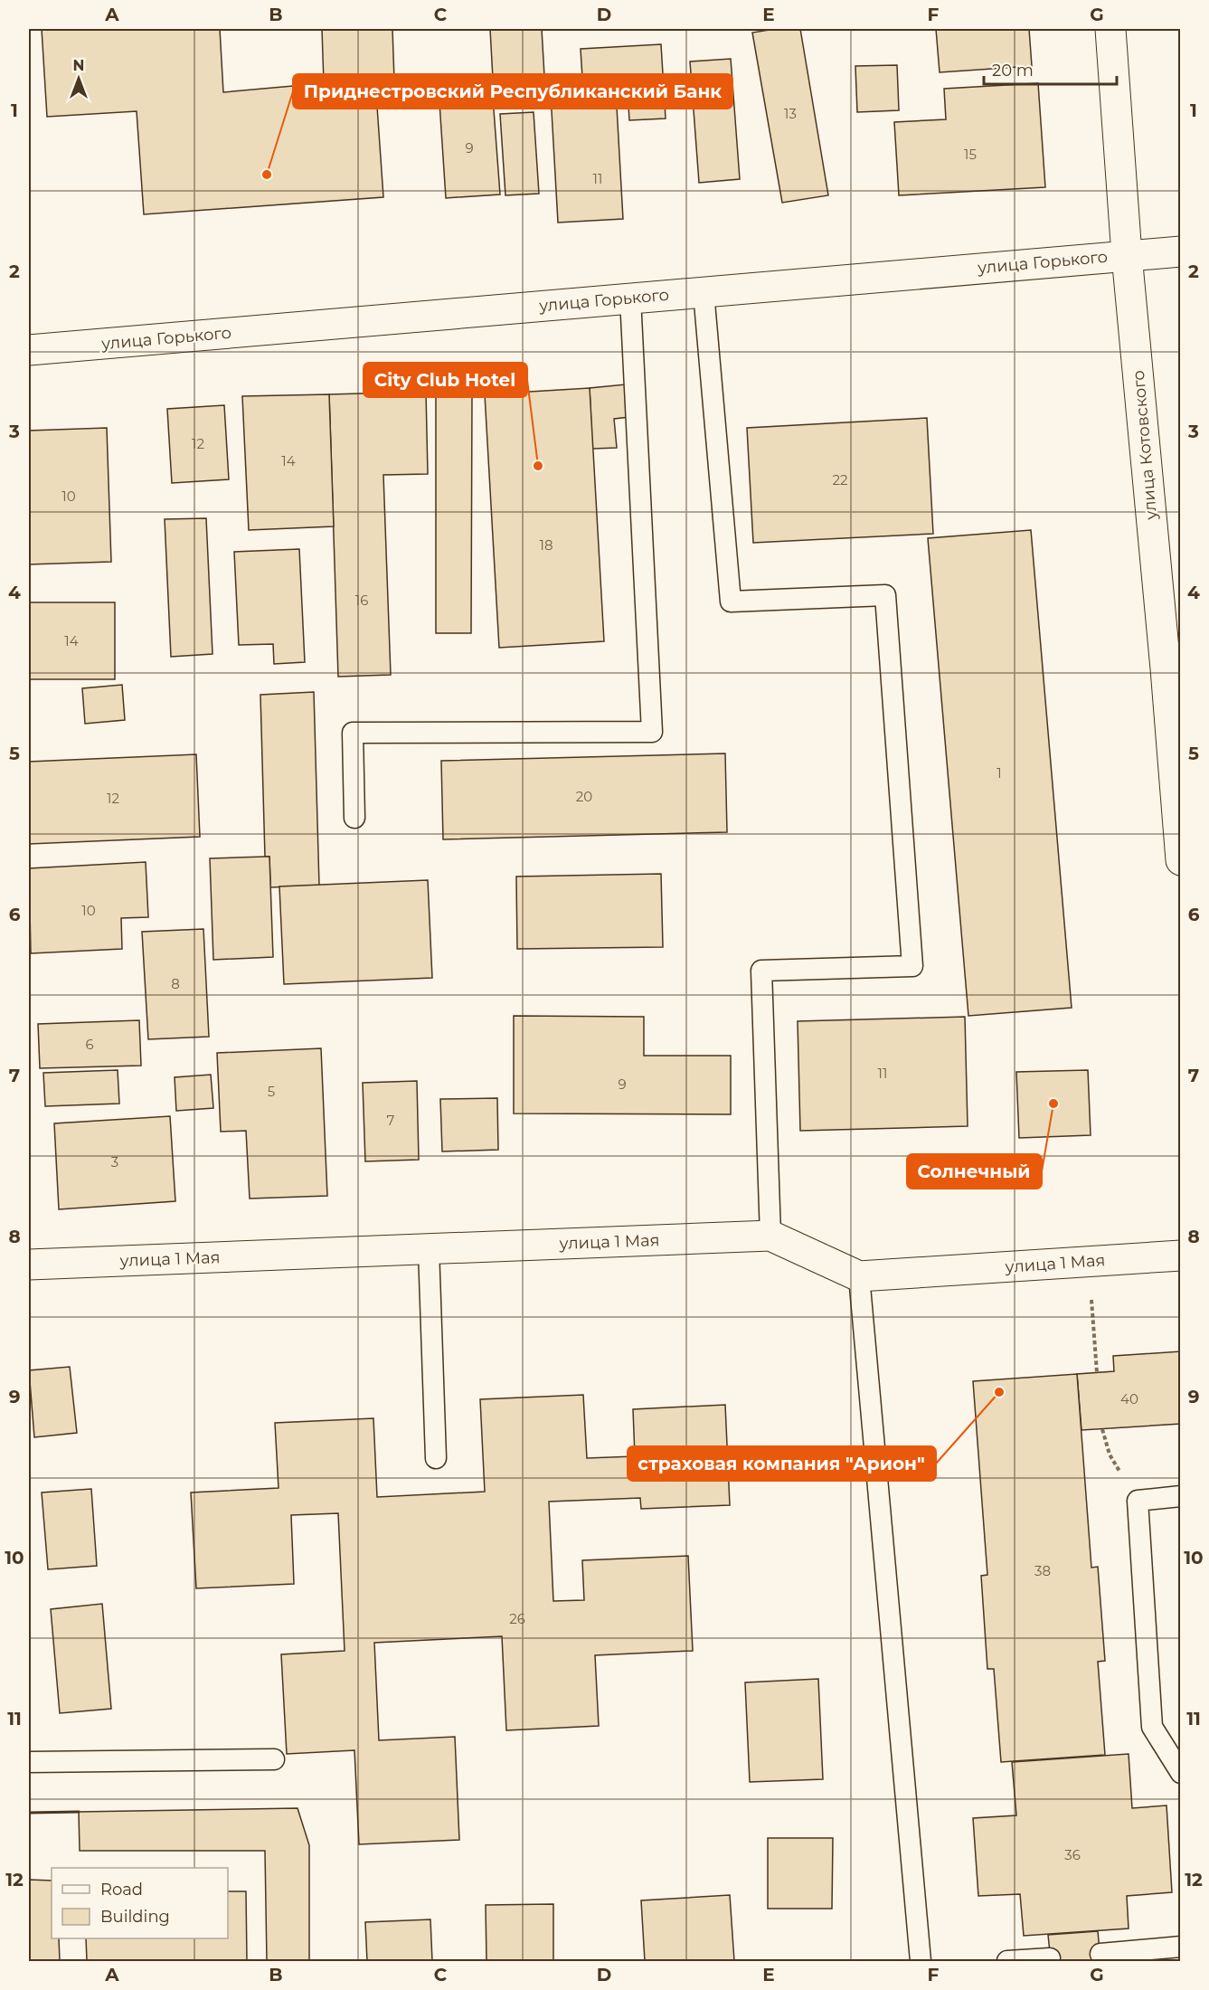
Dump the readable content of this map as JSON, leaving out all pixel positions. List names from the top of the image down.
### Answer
{
  "streets": {
    "street": ["улица Горького", "улица Котовского", "улица 1 Мая"]
  },
  "crossings": [
    ["улица Горького", "улица Котовского"]
  ],
  "places": [
    "Приднестровский Республиканский Банк",
    "City Club Hotel",
    "Солнечный",
    "страховая компания \"Арион\""
  ],
  "house_numbers": [
    "13",
    "9",
    "15",
    "11",
    "12",
    "14",
    "22",
    "10",
    "18",
    "16",
    "14",
    "1",
    "20",
    "12",
    "10",
    "8",
    "6",
    "11",
    "9",
    "5",
    "7",
    "3",
    "40",
    "38",
    "26",
    "36"
  ],
  "legend": ["Road", "Building"],
  "scale_bar": "20 m",
  "north": "top",
  "grid": {
    "columns": [
      "A",
      "B",
      "C",
      "D",
      "E",
      "F",
      "G"
    ],
    "rows": [
      "1",
      "2",
      "3",
      "4",
      "5",
      "6",
      "7",
      "8",
      "9",
      "10",
      "11",
      "12"
    ]
  }
}
